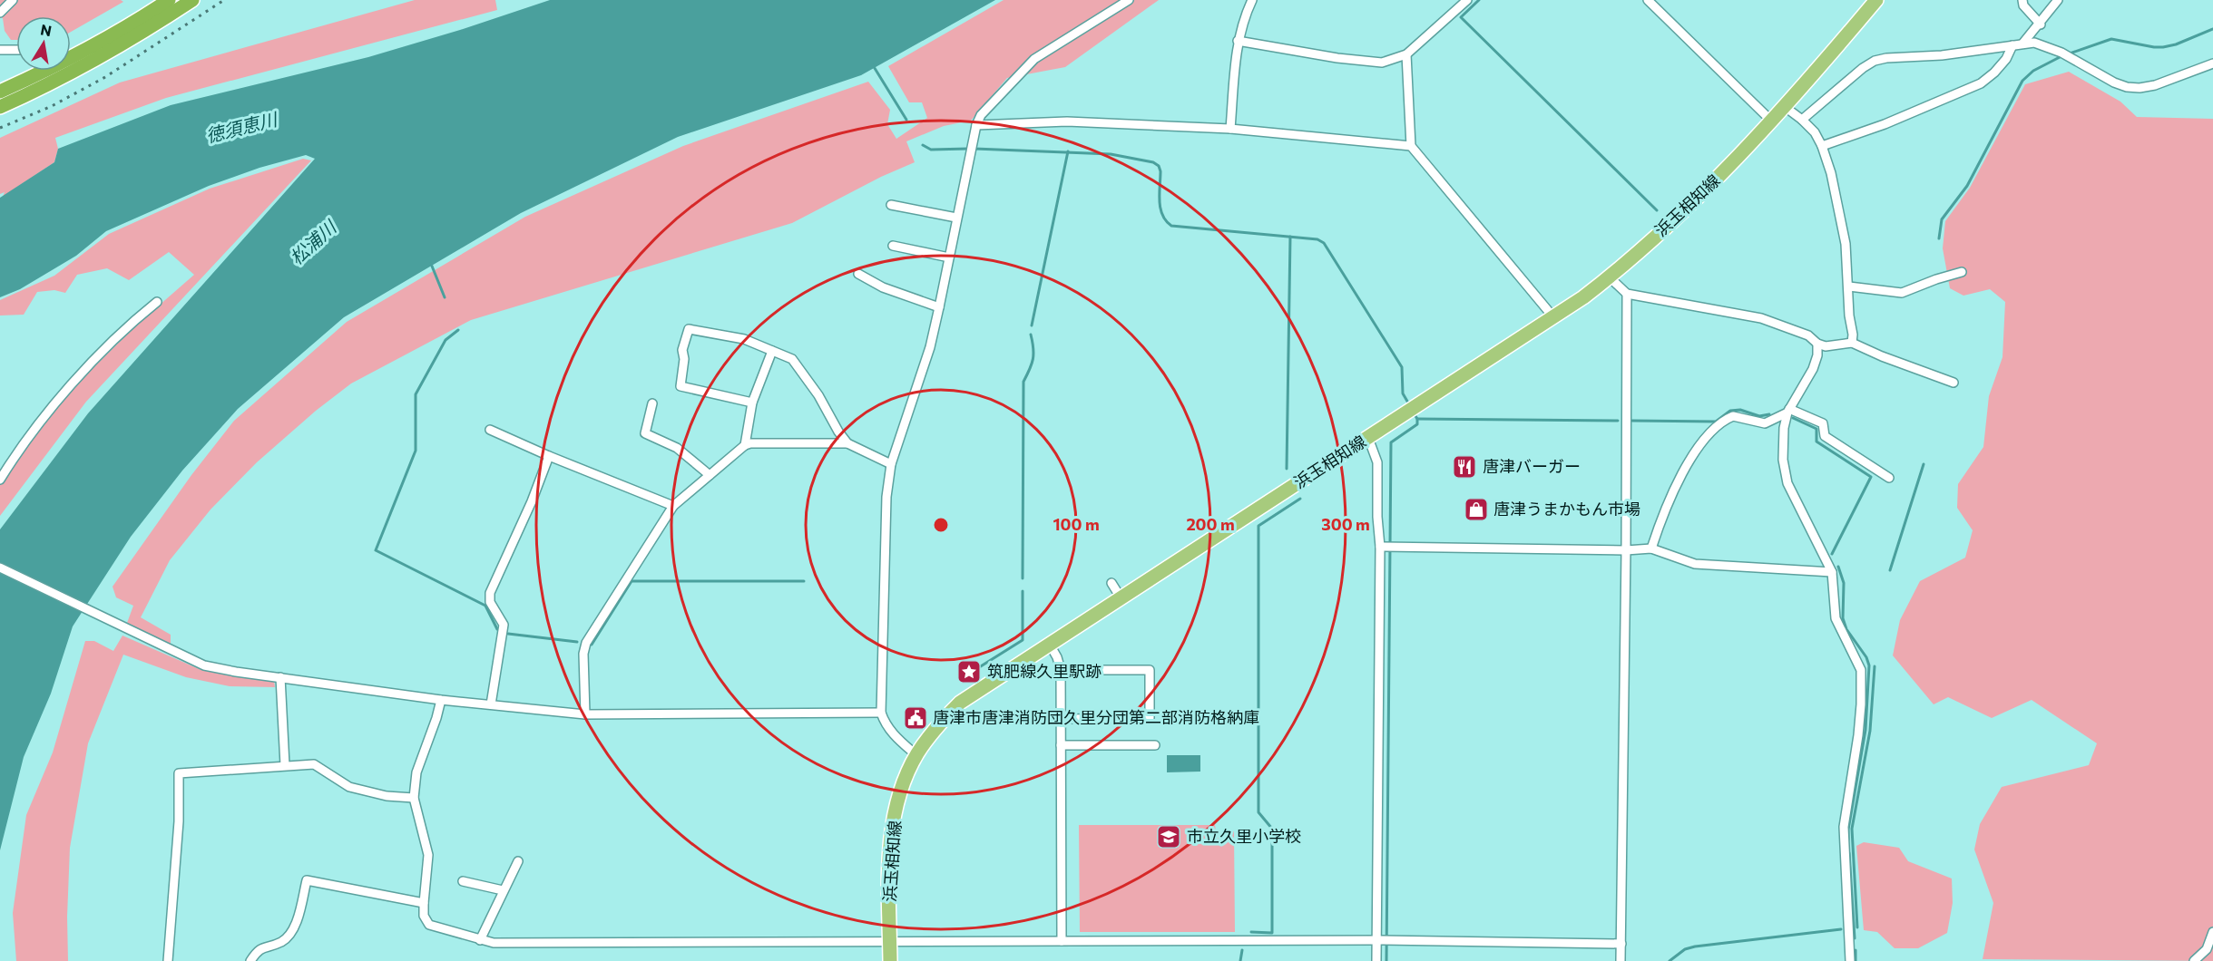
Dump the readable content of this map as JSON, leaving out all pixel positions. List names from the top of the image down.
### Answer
{
  "streets": {
    "main road": ["浜玉相知線"]
  },
  "water": ["徳須恵川", "松浦川"],
  "places": {
    "restaurant": ["唐津バーガー"],
    "shop": ["唐津うまかもん市場"],
    "place": ["筑肥線久里駅跡"],
    "public building": ["唐津市唐津消防団久里分団第二部消防格納庫"],
    "school or university": ["市立久里小学校"]
  },
  "north": "top",
  "rings": ["100 m", "200 m", "300 m"]
}
